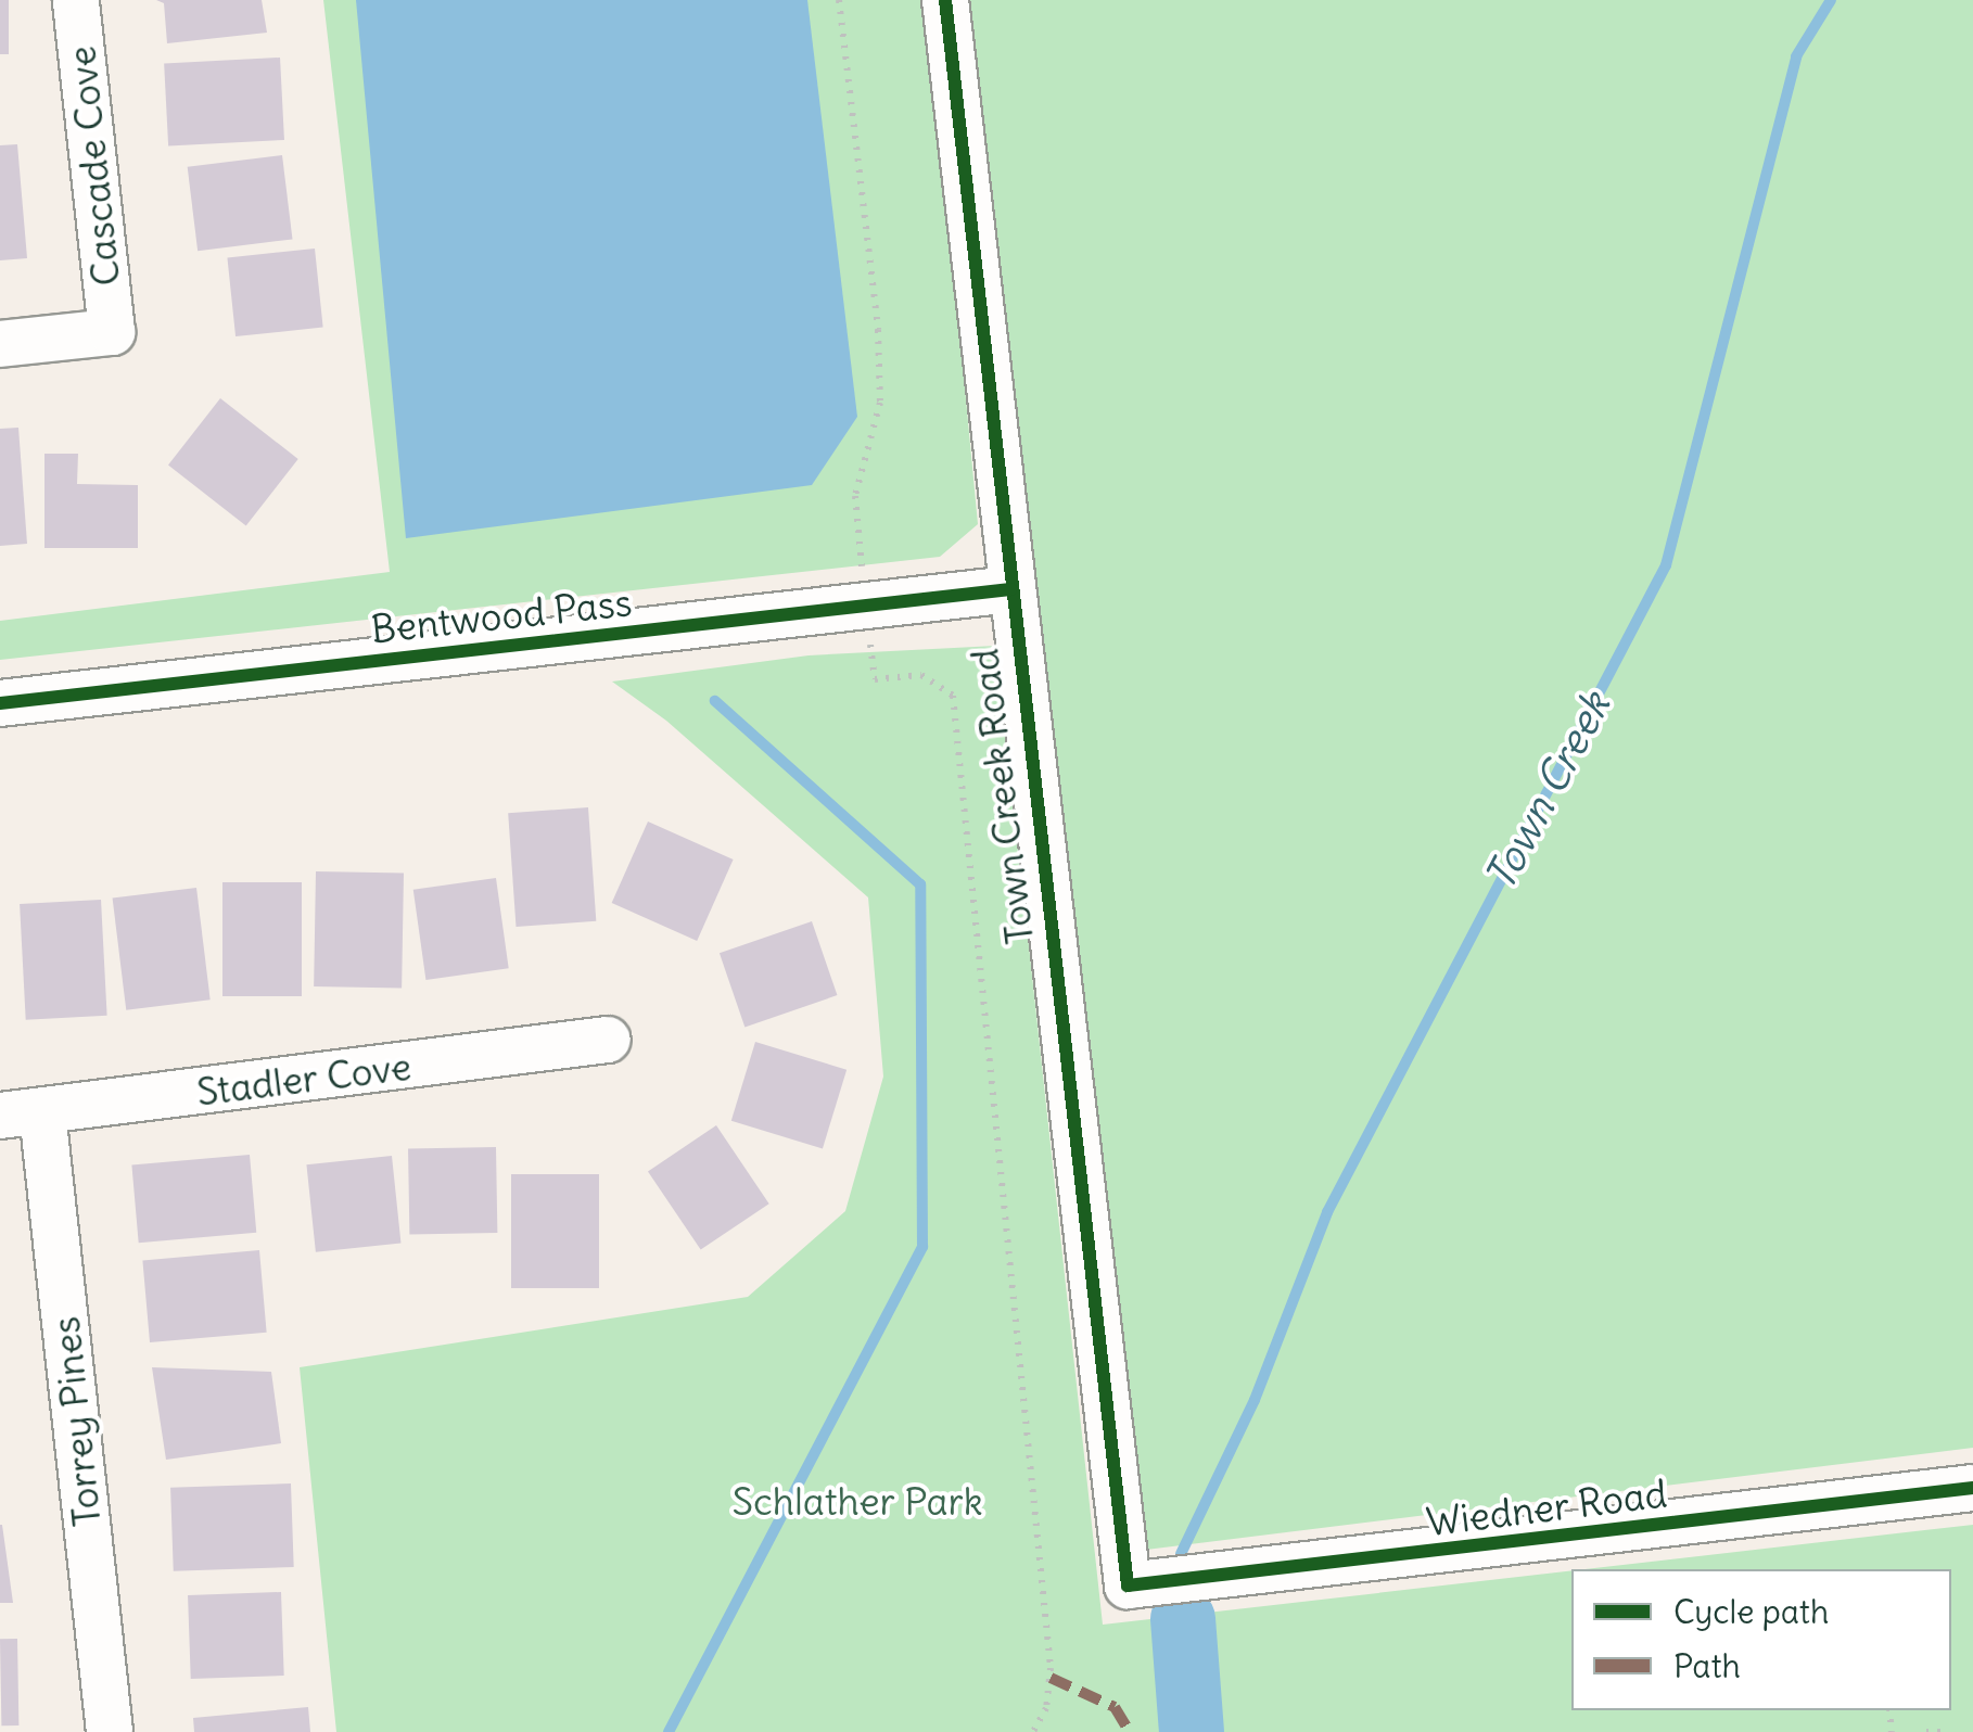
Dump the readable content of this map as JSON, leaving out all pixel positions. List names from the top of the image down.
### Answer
{
  "streets": {
    "street": [
      "Cascade Cove",
      "Bentwood Pass",
      "Town Creek Road",
      "Stadler Cove",
      "Torrey Pines",
      "Wiedner Road"
    ]
  },
  "crossings": [
    ["Bentwood Pass", "Town Creek Road"],
    ["Town Creek Road", "Wiedner Road"],
    ["Stadler Cove", "Torrey Pines"]
  ],
  "water": ["Town Creek"],
  "parks": ["Schlather Park"],
  "legend": ["Cycle path", "Path"]
}
